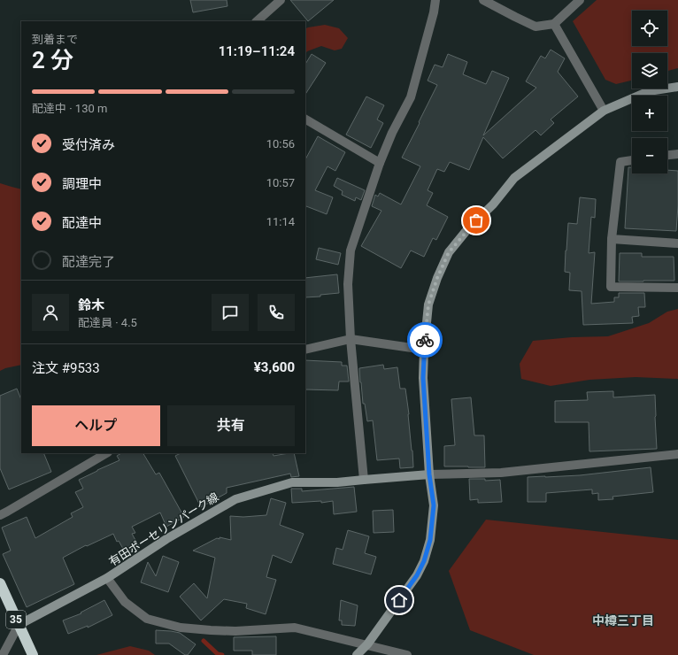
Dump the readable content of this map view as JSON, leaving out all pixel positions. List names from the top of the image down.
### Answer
{
  "streets": {
    "highway": ["35"],
    "main road": ["有田ポーセリンパーク線"]
  },
  "crossings": [
    ["有田ポーセリンパーク線", "35"]
  ],
  "districts": ["中樽三丁目"],
  "page": {
    "map_buttons": ["+", "−"],
    "heading": ["2 分", "到着まで", "11:19–11:24"],
    "panel": [
      "鈴木",
      "配達員 · 4.5",
      "注文 #9533",
      "¥3,600"
    ],
    "bar": "配達中 · 130 m",
    "list": [
      ["受付済み", "10:56"],
      ["調理中", "10:57"],
      ["配達中", "11:14"],
      "配達完了"
    ],
    "buttons": ["ヘルプ", "共有"]
  }
}
